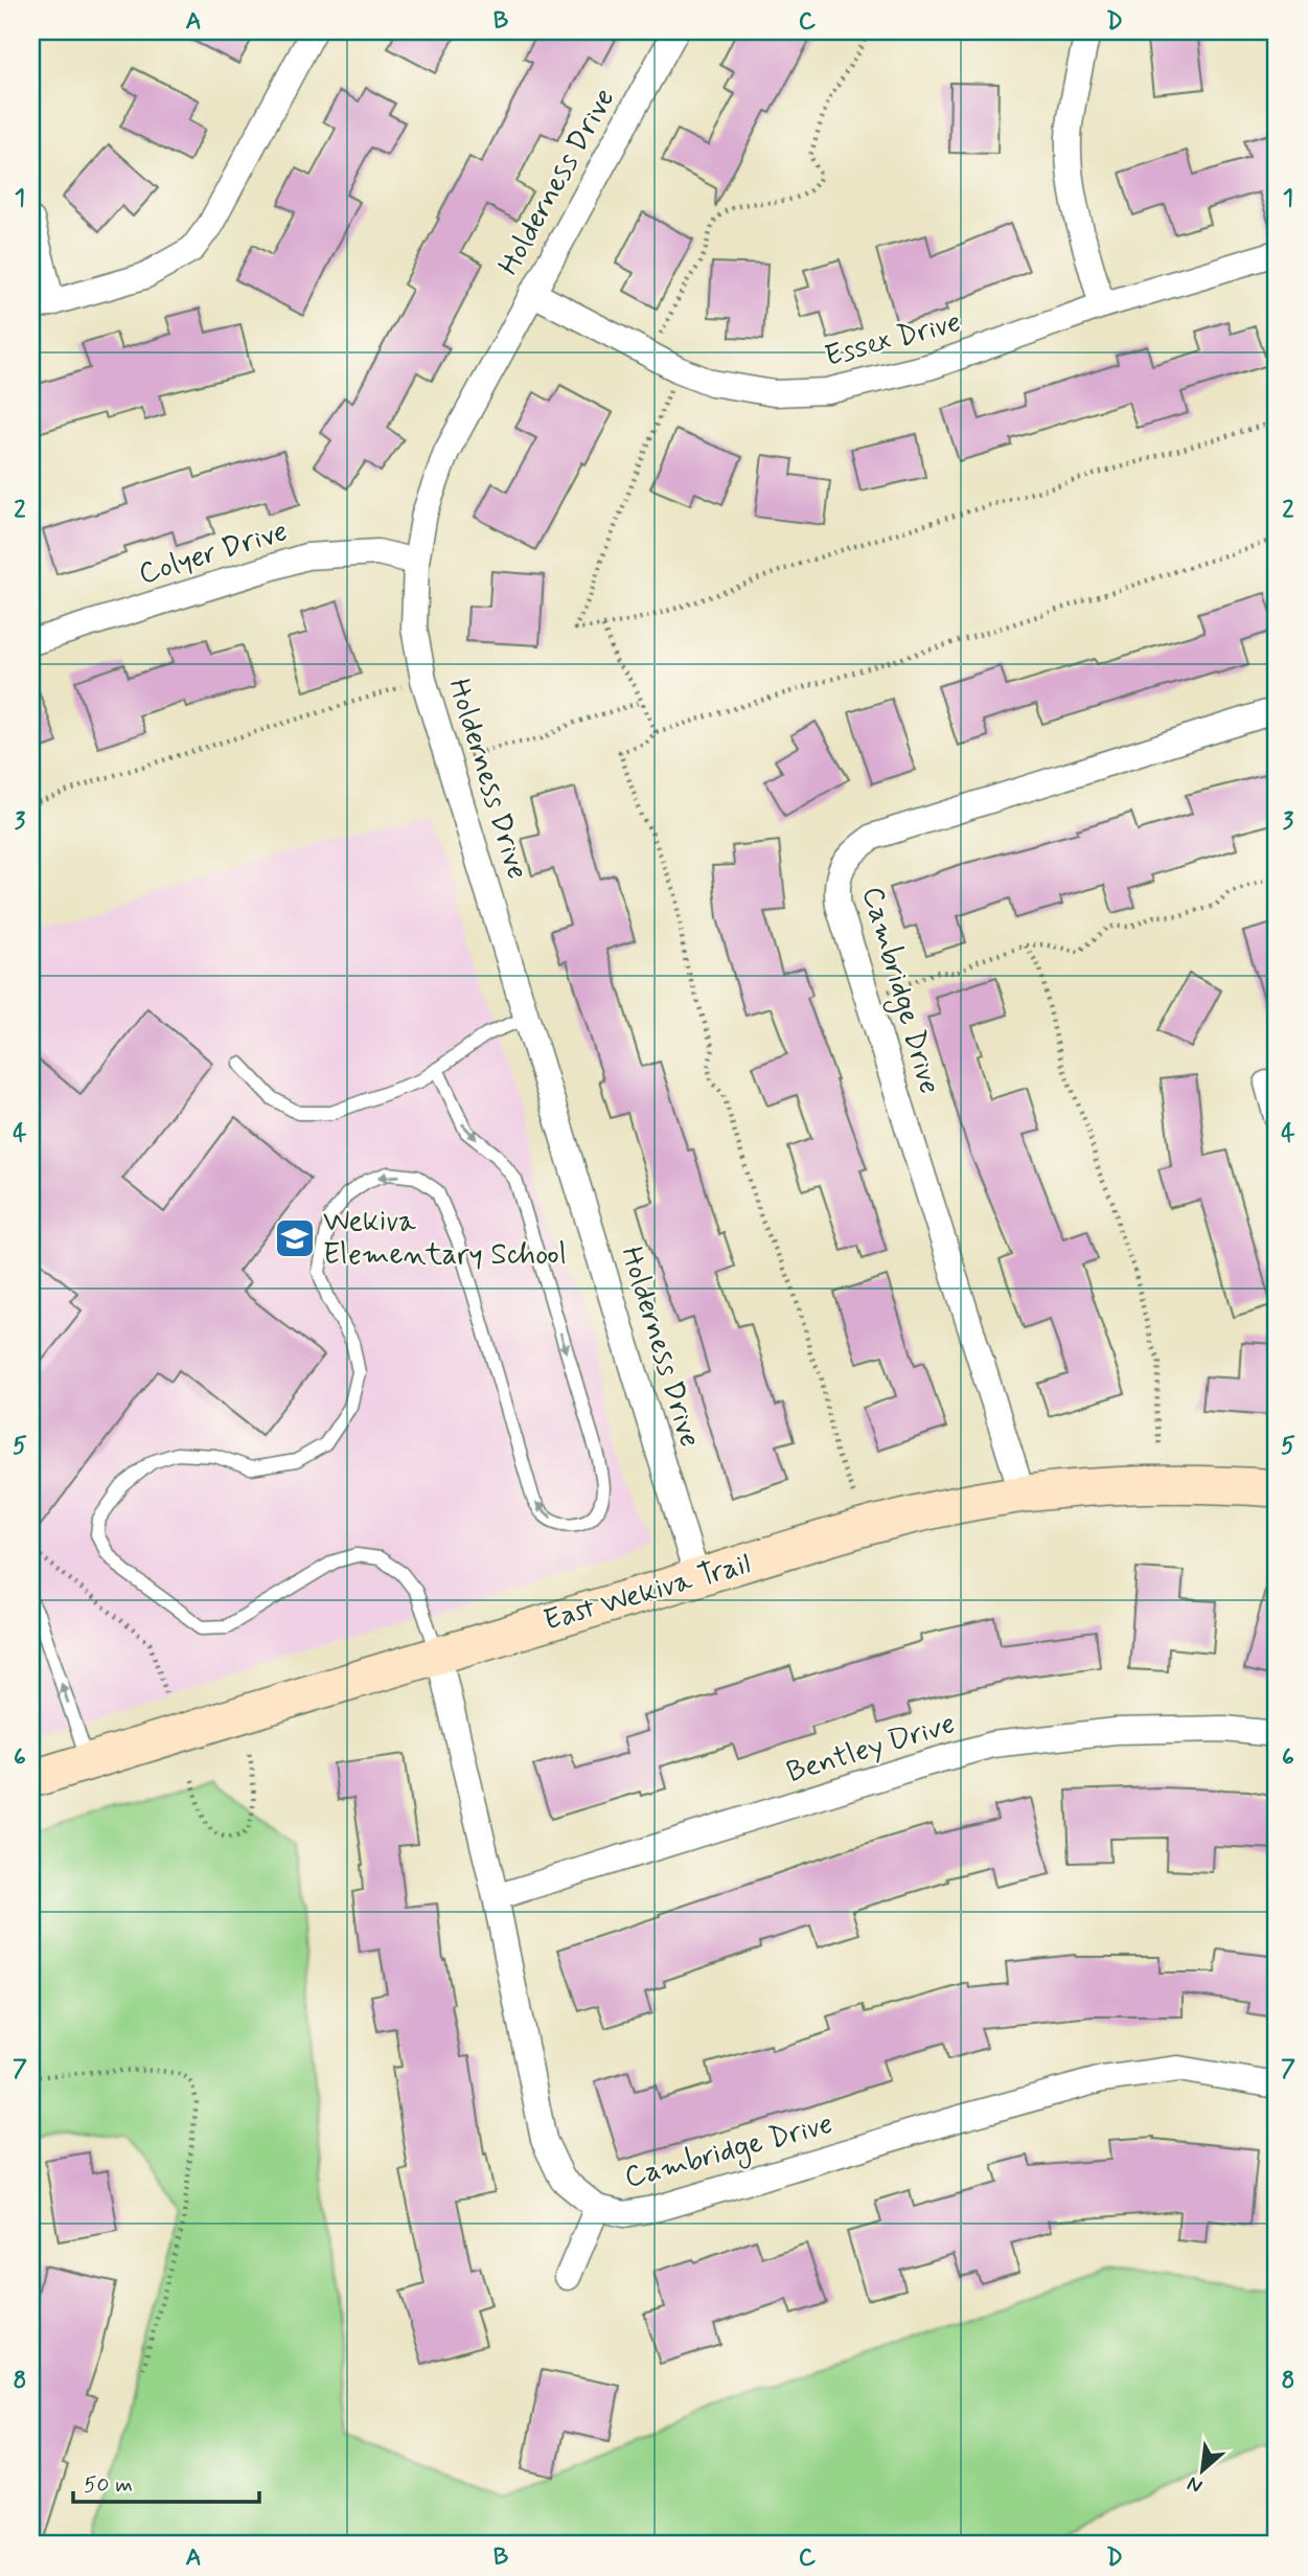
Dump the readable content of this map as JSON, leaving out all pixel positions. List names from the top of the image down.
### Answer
{
  "streets": {
    "street": [
      "Holderness Drive",
      "Essex Drive",
      "Colyer Drive",
      "Cambridge Drive",
      "East Wekiva Trail",
      "Bentley Drive"
    ]
  },
  "crossings": [
    ["Holderness Drive", "Essex Drive"],
    ["Holderness Drive", "Colyer Drive"],
    ["Holderness Drive", "East Wekiva Trail"],
    ["Cambridge Drive", "East Wekiva Trail"],
    ["Cambridge Drive", "Bentley Drive"]
  ],
  "places": {
    "school or university": ["Wekiva Elementary School"]
  },
  "scale_bar": "50 m",
  "north": "bottom left",
  "grid": {
    "columns": [
      "A",
      "B",
      "C",
      "D"
    ],
    "rows": [
      "1",
      "2",
      "3",
      "4",
      "5",
      "6",
      "7",
      "8"
    ]
  }
}
